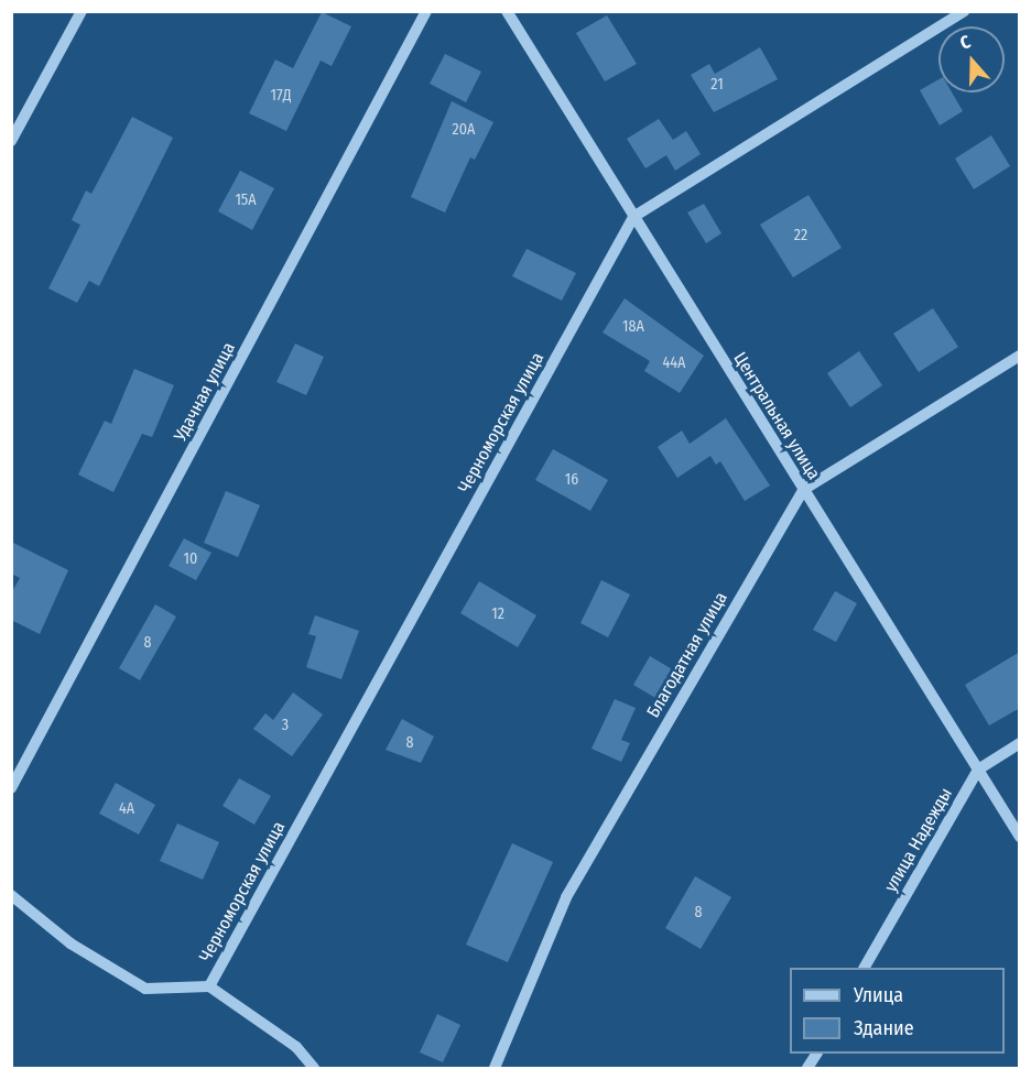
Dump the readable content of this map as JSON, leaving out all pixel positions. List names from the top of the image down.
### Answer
{
  "streets": {
    "street": [
      "Удачная улица",
      "Центральная улица",
      "Черноморская улица",
      "Благодатная улица",
      "улица Надежды"
    ]
  },
  "crossings": [
    ["Центральная улица", "Черноморская улица"],
    ["Центральная улица", "Благодатная улица"],
    ["Центральная улица", "улица Надежды"]
  ],
  "house_numbers": [
    "21",
    "17Д",
    "20А",
    "15А",
    "22",
    "18А",
    "44А",
    "16",
    "10",
    "12",
    "8",
    "3",
    "8",
    "4А",
    "8"
  ],
  "legend": ["Улица", "Здание"],
  "north": "top"
}
